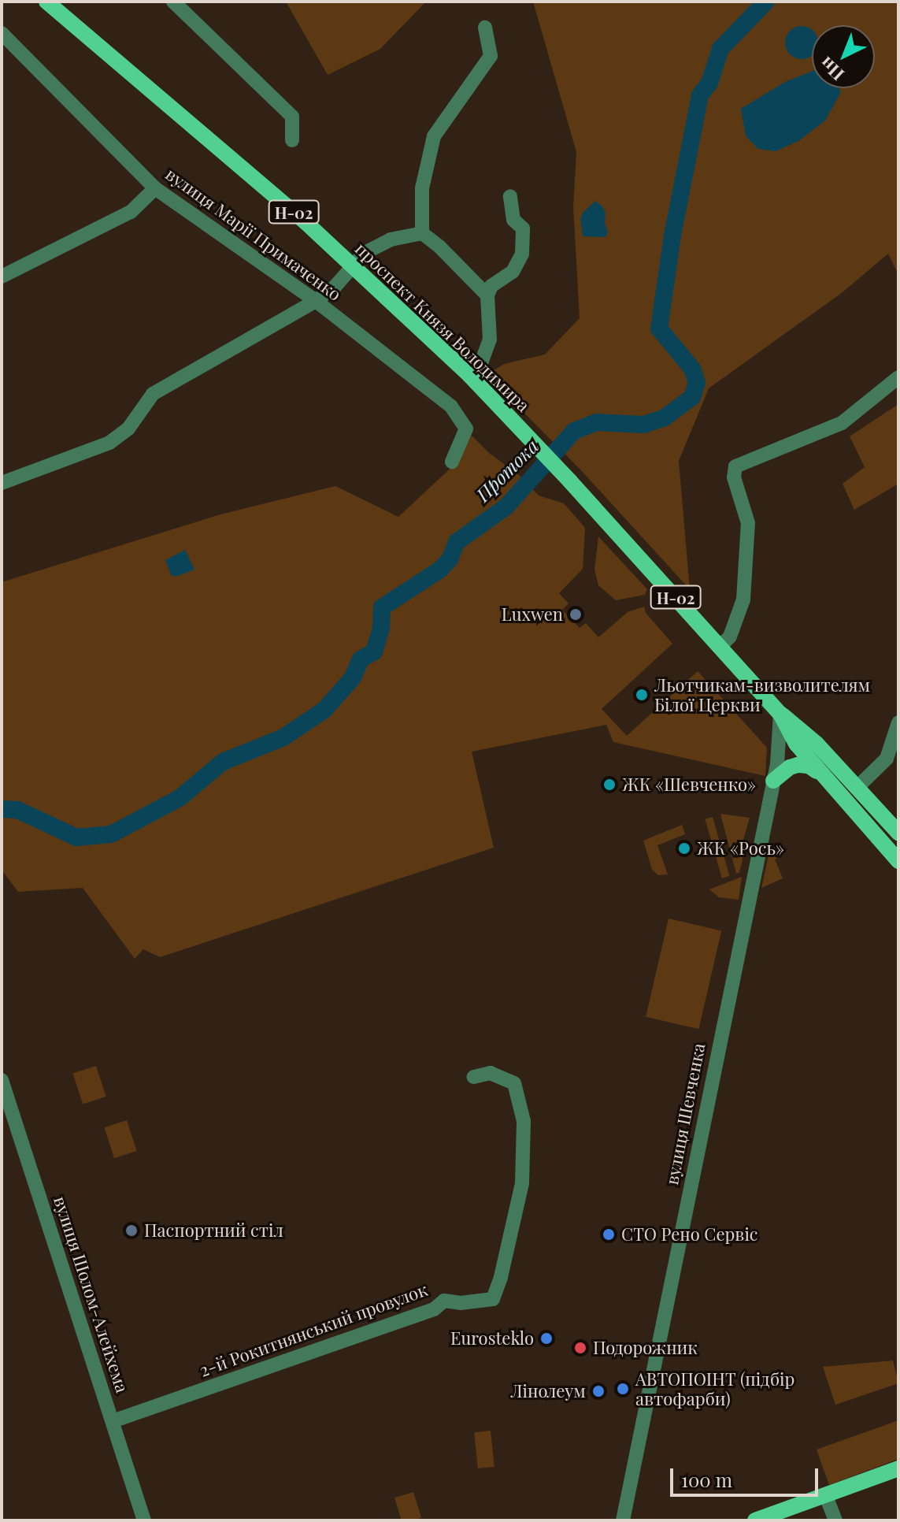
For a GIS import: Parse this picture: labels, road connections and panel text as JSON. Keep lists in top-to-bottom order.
{
  "streets": {
    "main road": ["Н-02", "проспект Князя Володимира"],
    "street": [
      "вулиця Марії Примаченко",
      "вулиця Шевченка",
      "вулиця Шолом-Алейхема",
      "2-й Рокитнянський провулок"
    ]
  },
  "crossings": [
    ["проспект Князя Володимира", "вулиця Шевченка"],
    ["вулиця Шолом-Алейхема", "2-й Рокитнянський провулок"]
  ],
  "water": ["Протока"],
  "places": [
    "Luxwen",
    "Льотчикам-визволителям Білої Церкви",
    "ЖК «Шевченко»",
    "ЖК «Рось»",
    "Паспортний стіл",
    "СТО Рено Сервіс",
    "Eurosteklo",
    "Подорожник",
    "АВТОПОІНТ (підбір автофарби)",
    "Лінолеум"
  ],
  "scale_bar": "100 m",
  "north": "bottom left"
}
